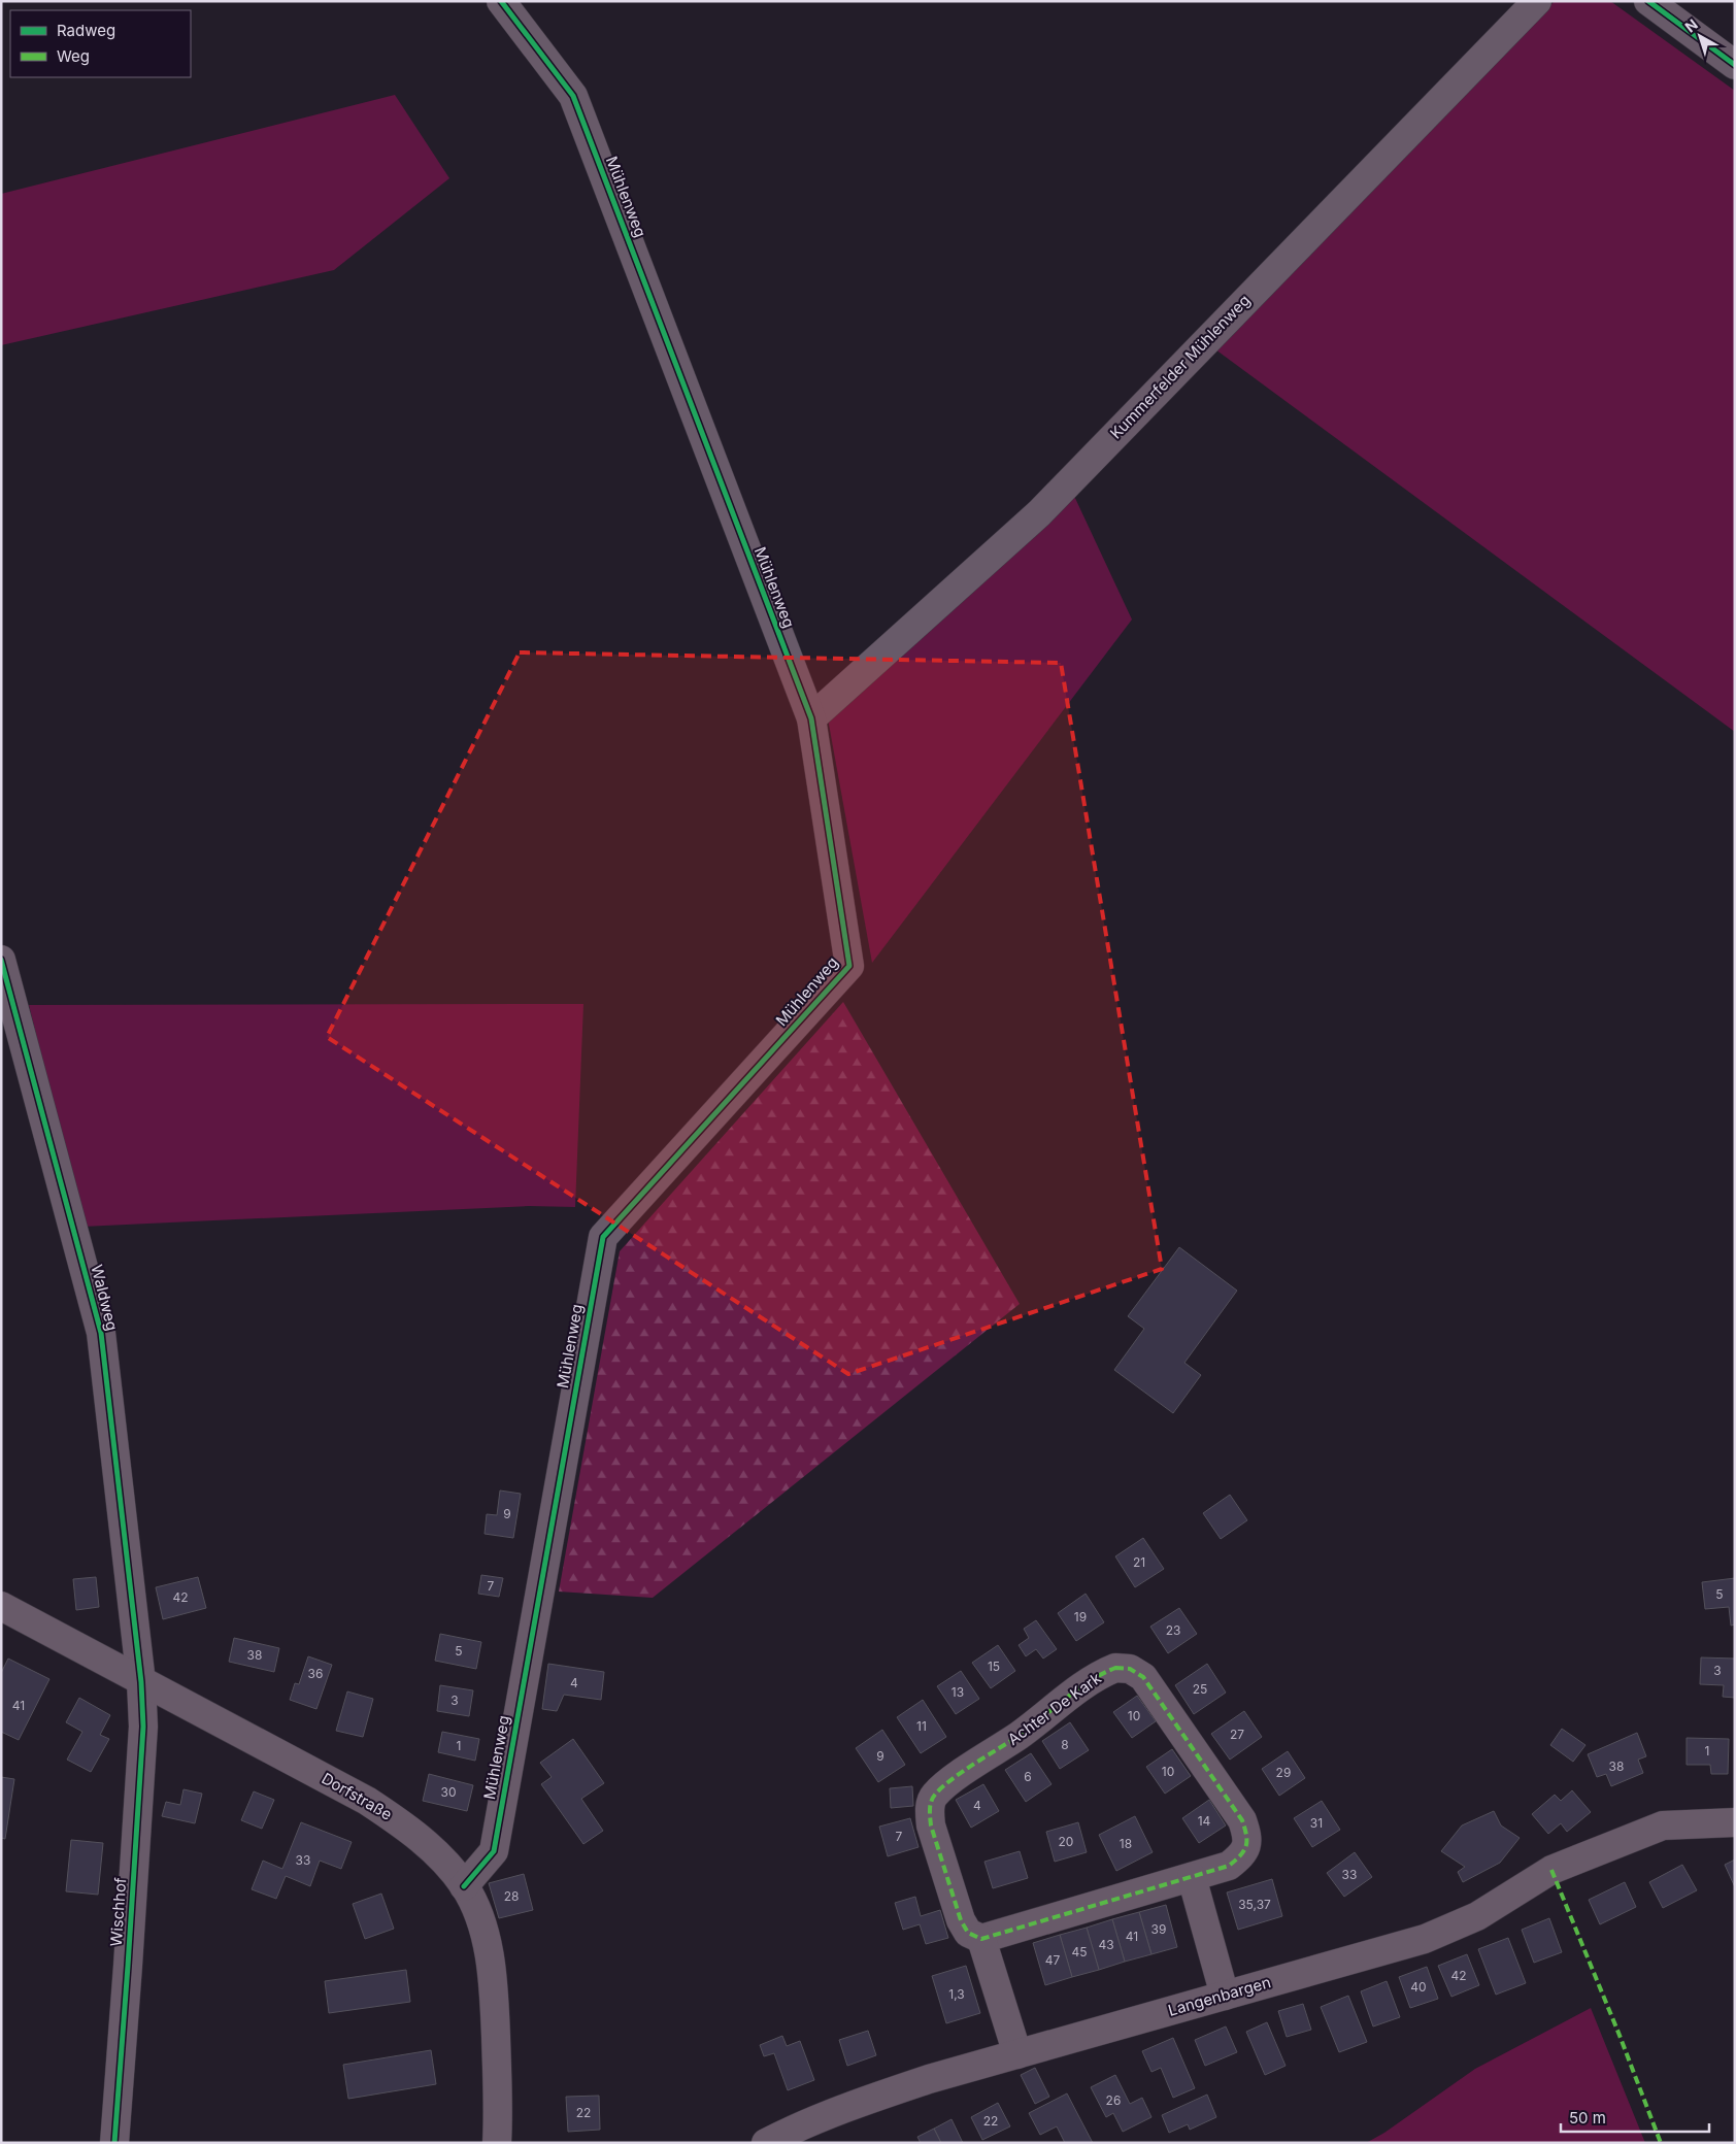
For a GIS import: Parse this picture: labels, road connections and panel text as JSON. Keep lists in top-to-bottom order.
{
  "streets": {
    "street": [
      "Mühlenweg",
      "Kummerfelder Mühlenweg",
      "Waldweg",
      "Achter De Kark",
      "Dorfstraße",
      "Wischhof",
      "Langenbargen"
    ]
  },
  "crossings": [
    ["Mühlenweg", "Kummerfelder Mühlenweg"],
    ["Mühlenweg", "Dorfstraße"],
    ["Waldweg", "Dorfstraße"],
    ["Waldweg", "Wischhof"],
    ["Dorfstraße", "Wischhof"]
  ],
  "house_numbers": [
    "9",
    "21",
    "7",
    "5",
    "42",
    "19",
    "23",
    "5",
    "38",
    "15",
    "3",
    "36",
    "4",
    "25",
    "13",
    "3",
    "41",
    "10",
    "11",
    "27",
    "8",
    "1",
    "1",
    "9",
    "38",
    "10",
    "29",
    "6",
    "30",
    "4",
    "14",
    "31",
    "7",
    "20",
    "18",
    "33",
    "33",
    "28",
    "35,37",
    "39",
    "41",
    "43",
    "45",
    "47",
    "42",
    "40",
    "1,3",
    "26",
    "22",
    "22"
  ],
  "legend": ["Radweg", "Weg"],
  "scale_bar": "50 m",
  "north": "top left"
}
